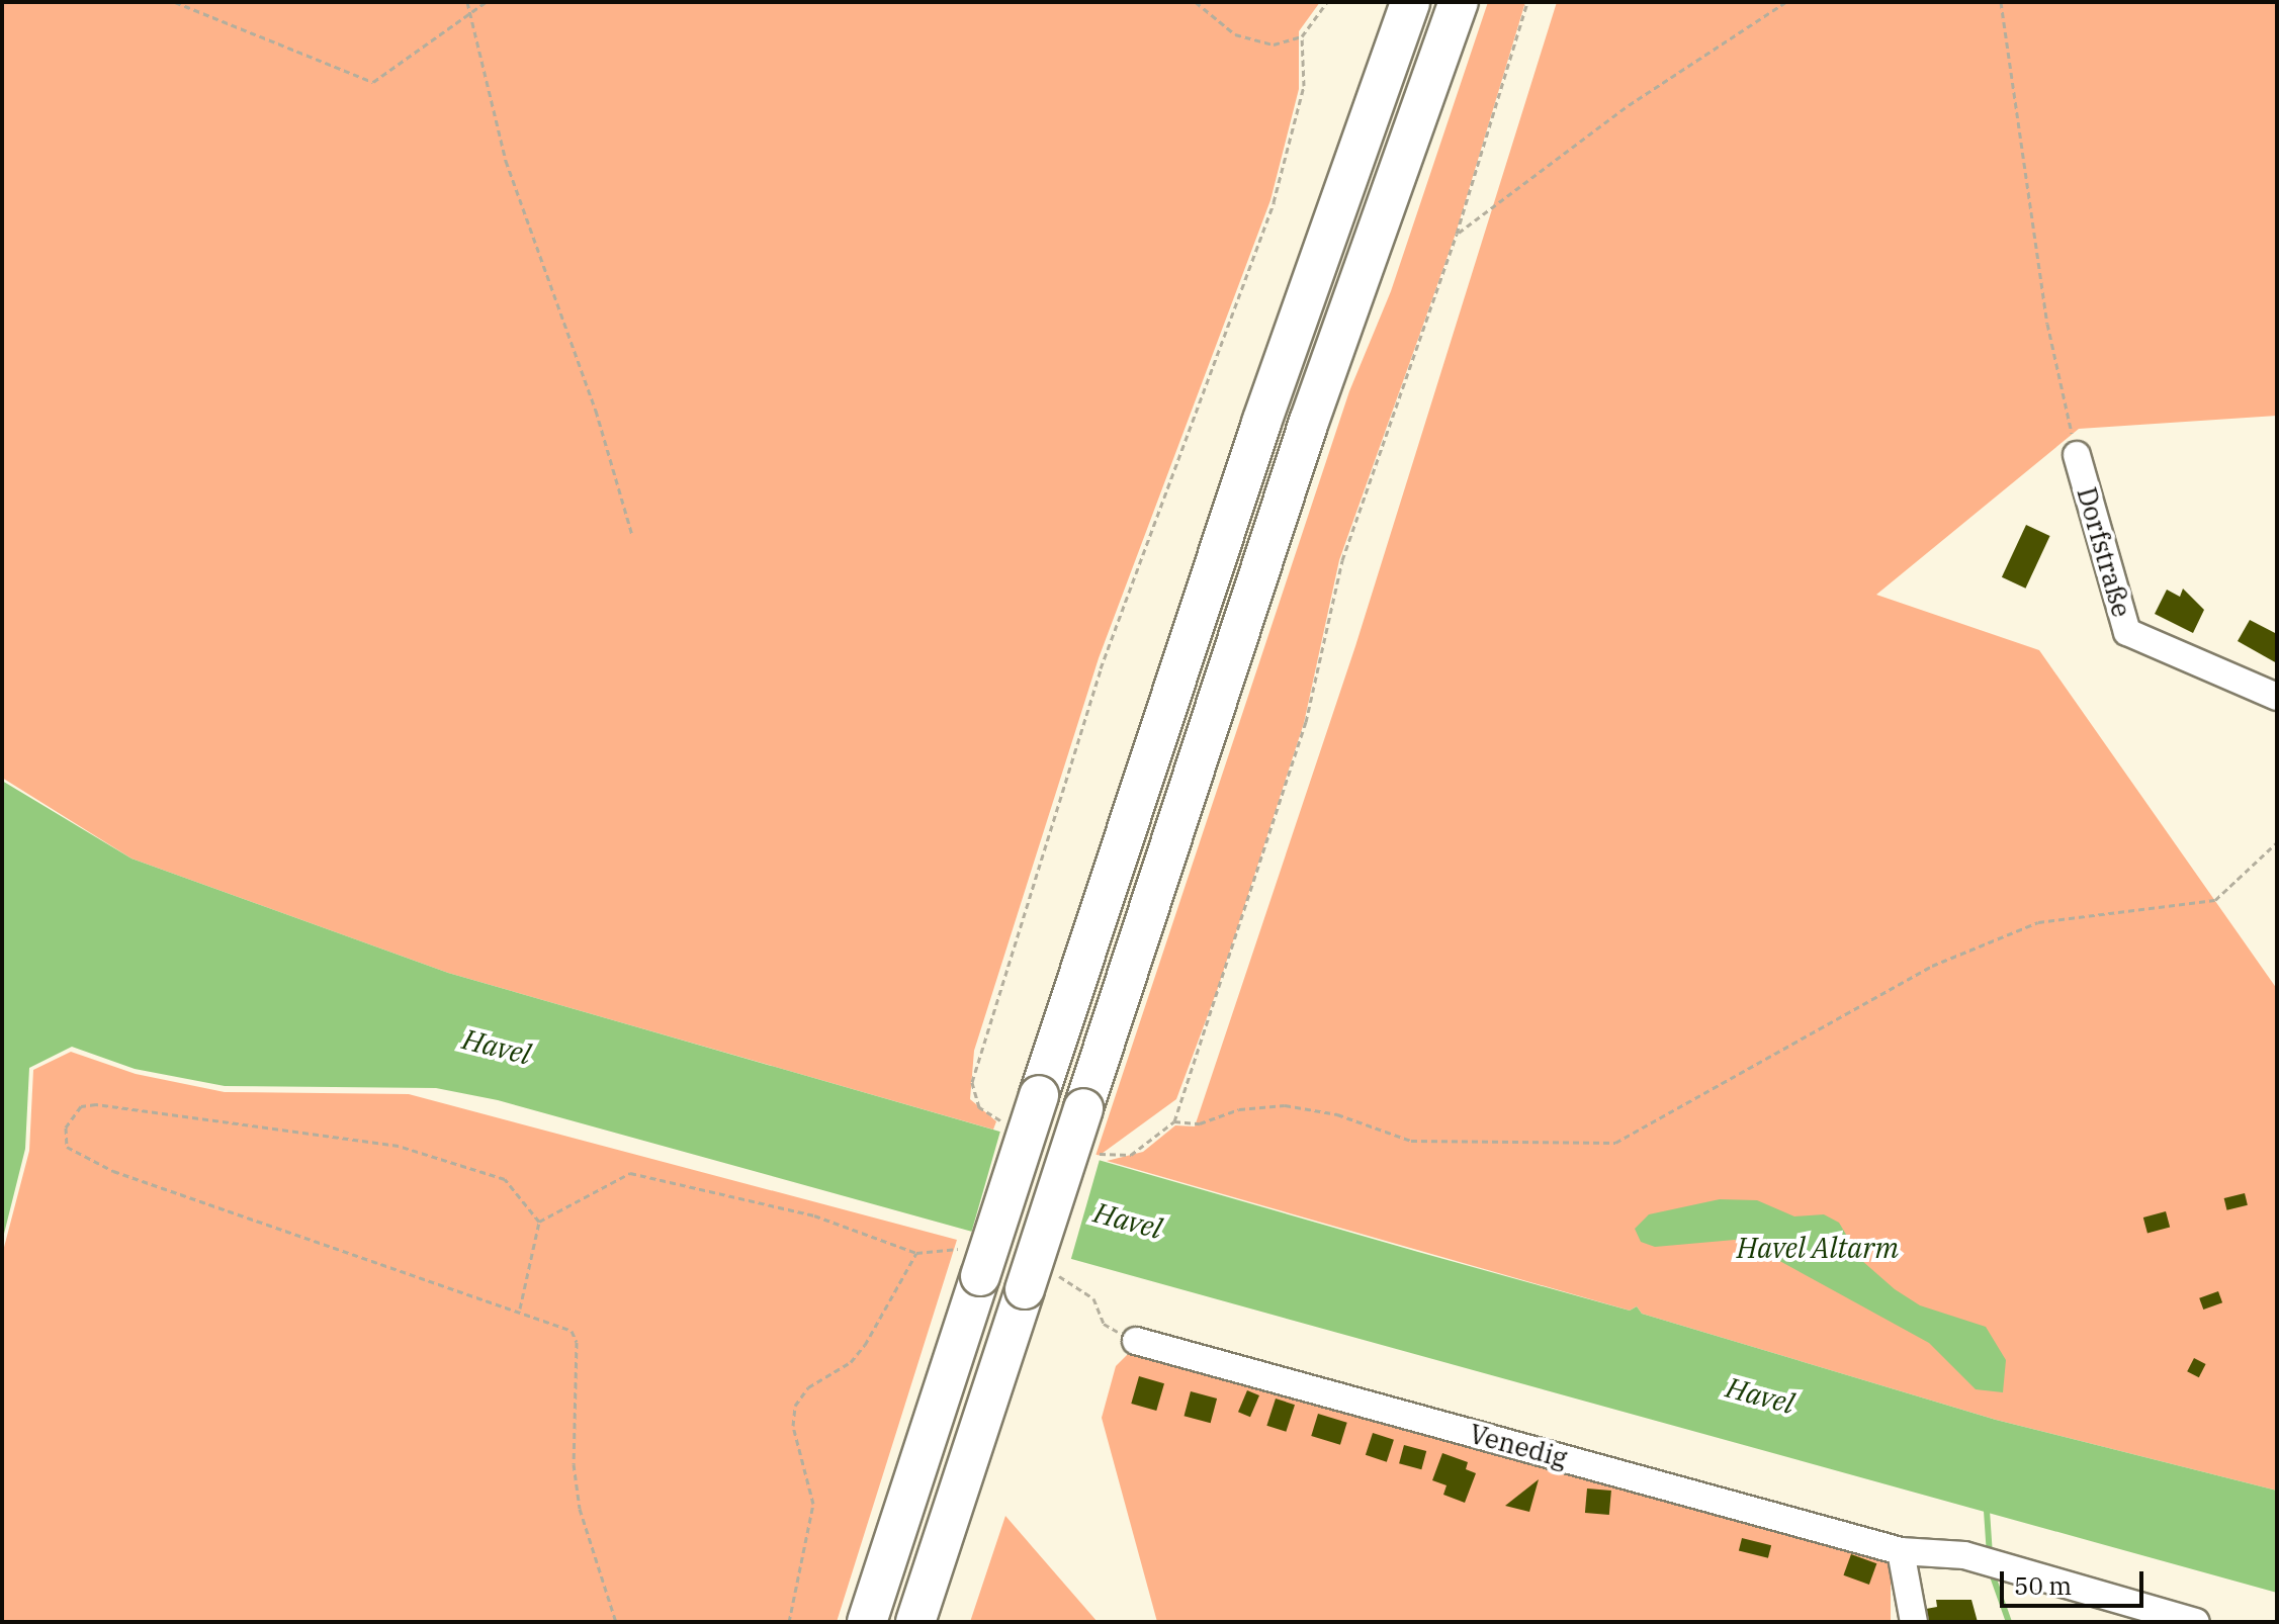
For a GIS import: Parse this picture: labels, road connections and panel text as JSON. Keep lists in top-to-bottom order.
{
  "streets": {
    "street": ["Dorfstraße", "Venedig"]
  },
  "water": ["Havel", "Havel Altarm"],
  "scale_bar": "50 m"
}
